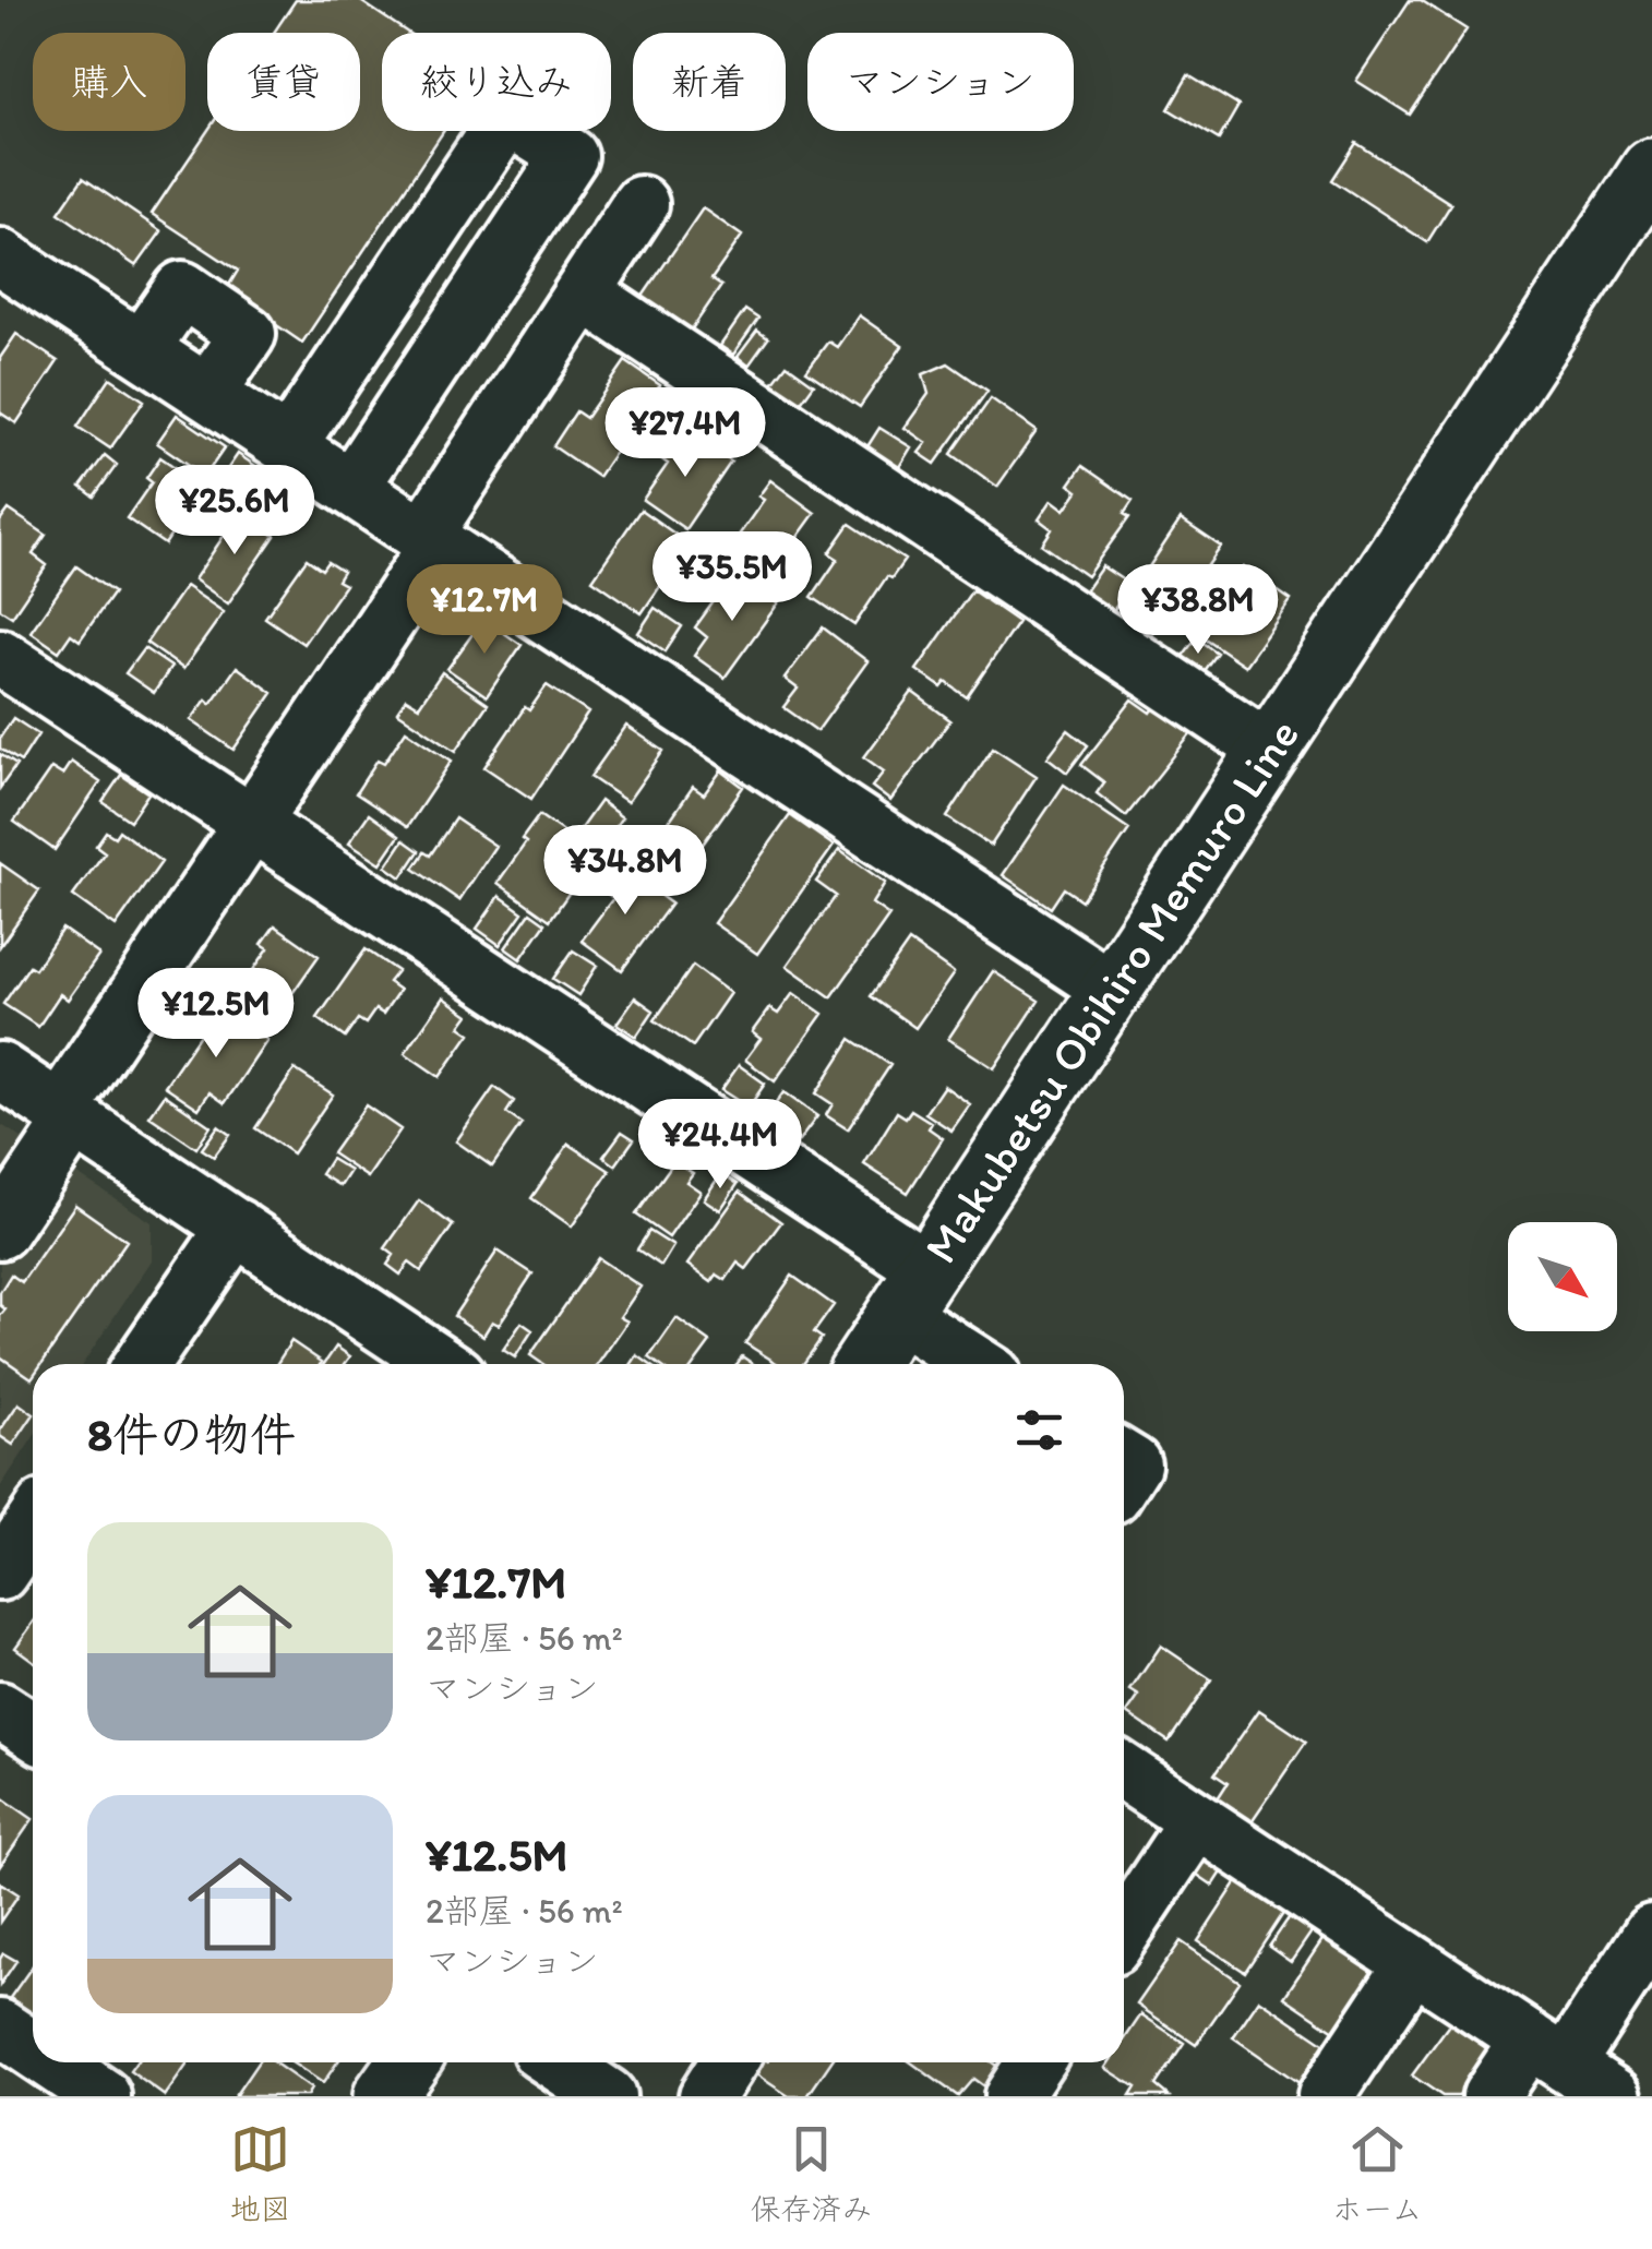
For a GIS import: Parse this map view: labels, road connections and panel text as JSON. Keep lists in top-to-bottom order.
{
  "streets": {
    "main road": ["Makubetsu Obihiro Memuro Line"]
  },
  "north": "bottom right",
  "page": {
    "chip": [
      "購入",
      "賃貸",
      "絞り込み",
      "新着",
      "マンション"
    ],
    "price": [
      "¥27.4M",
      "¥25.6M",
      "¥35.5M",
      "¥12.7M",
      "¥38.8M",
      "¥34.8M",
      "¥12.5M",
      "¥24.4M"
    ],
    "heading": "8件の物件",
    "list": [
      {
        "name": "¥12.7M",
        "note": "2部屋 · 56 m² · マンション"
      },
      {
        "name": "¥12.5M",
        "note": "2部屋 · 56 m² · マンション"
      }
    ],
    "tabs": ["地図", "保存済み", "ホーム"]
  }
}
